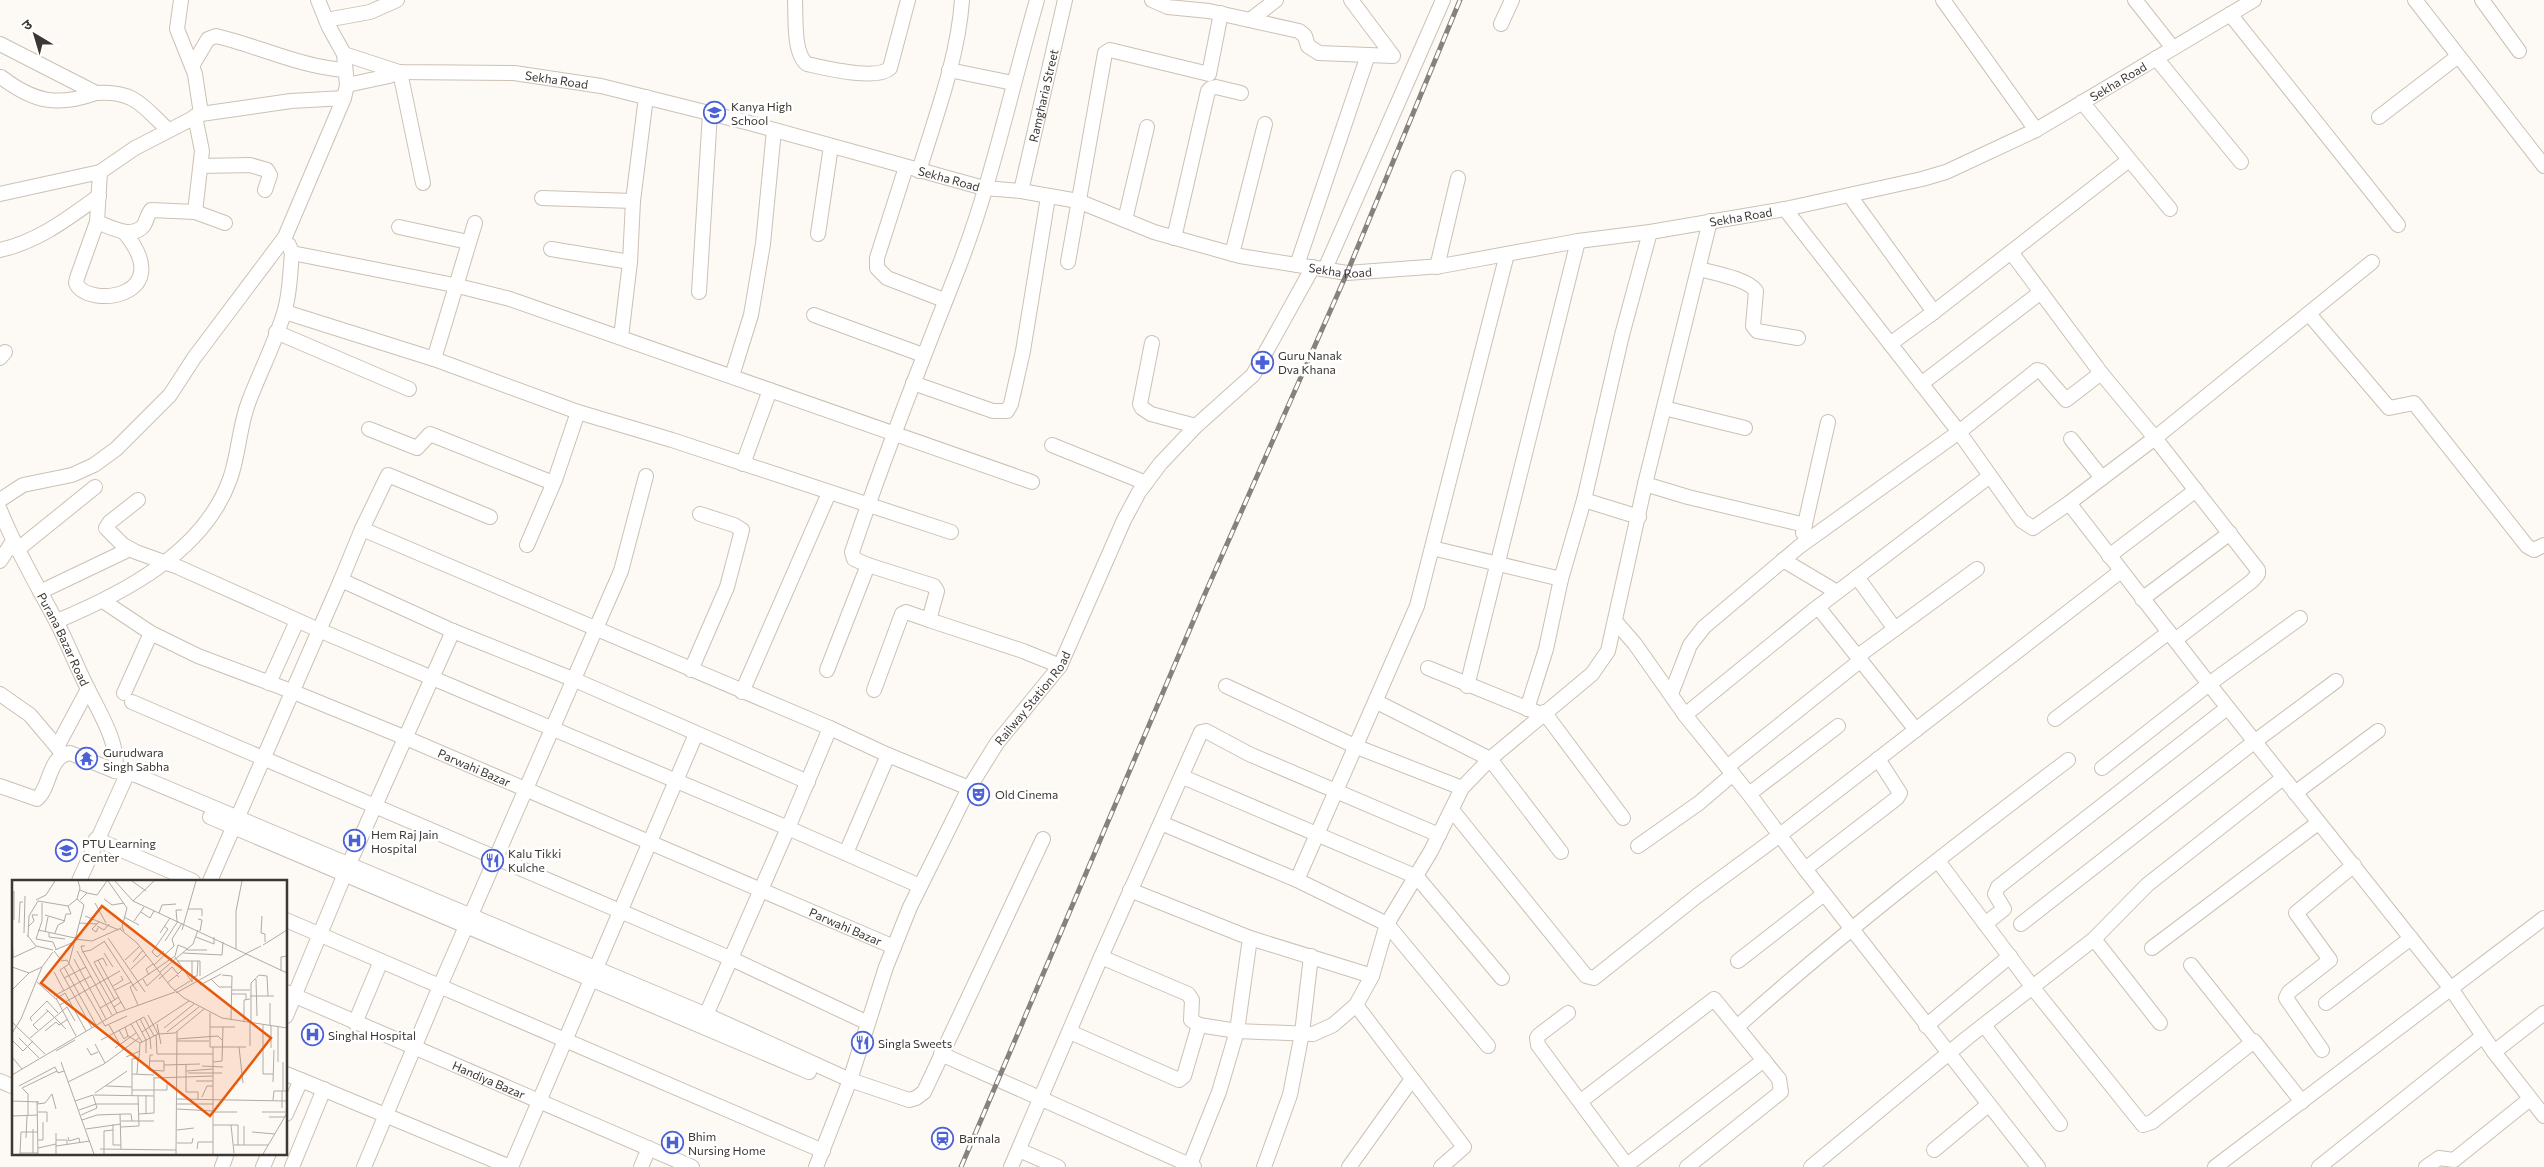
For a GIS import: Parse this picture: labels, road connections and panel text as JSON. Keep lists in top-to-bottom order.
{
  "streets": {
    "street": [
      "Sekha Road",
      "Ramgharia Street",
      "Purana Bazar Road",
      "Railway Station Road",
      "Parwahi Bazar",
      "Handiya Bazar"
    ]
  },
  "crossings": [
    ["Sekha Road", "Ramgharia Street"],
    ["Sekha Road", "Railway Station Road"],
    ["Railway Station Road", "Parwahi Bazar"]
  ],
  "places": {
    "school or university": ["Kanya High School", "PTU Learning Center"],
    "pharmacy": ["Guru Nanak Dva Khana"],
    "temple": ["Gurudwara Singh Sabha"],
    "theatre": ["Old Cinema"],
    "hospital": ["Hem Raj Jain Hospital", "Singhal Hospital", "Bhim Nursing Home"],
    "restaurant": ["Kalu Tikki Kulche", "Singla Sweets"],
    "station": ["Barnala"]
  },
  "north": "top left"
}
